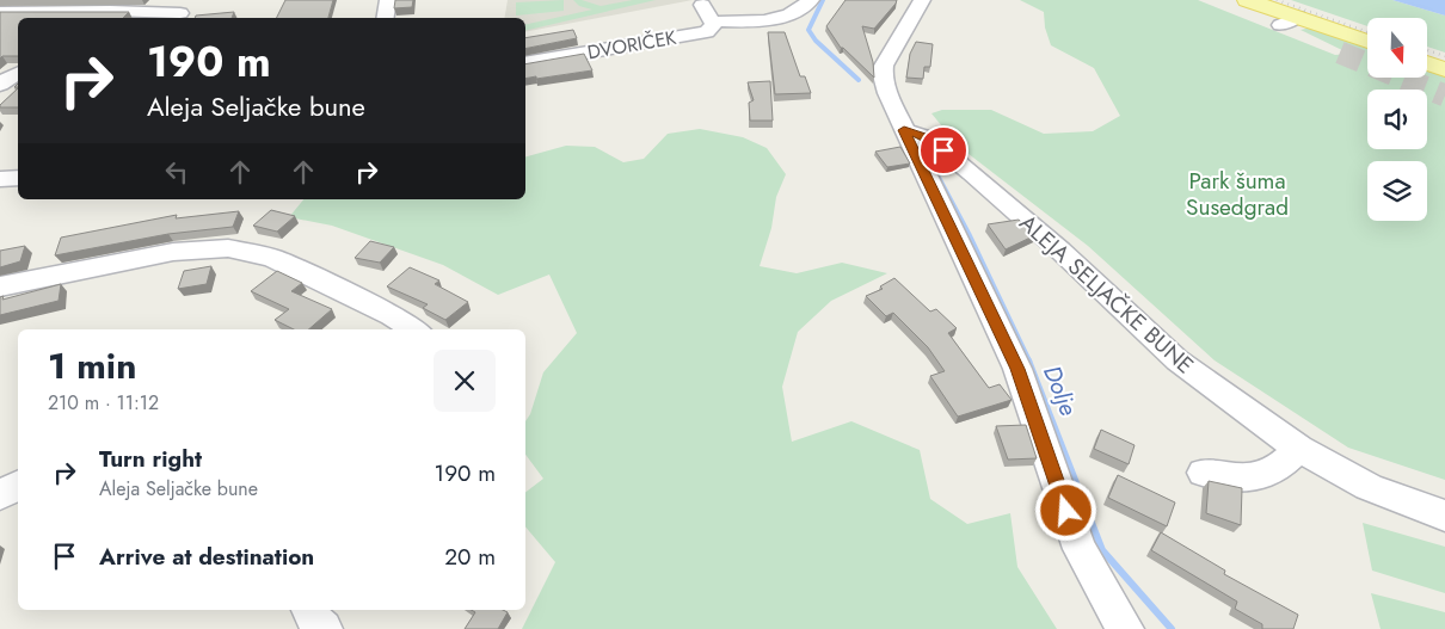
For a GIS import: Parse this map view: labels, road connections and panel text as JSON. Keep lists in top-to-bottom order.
{
  "streets": {
    "street": ["DVORIČEK", "ALEJA SELJAČKE BUNE"]
  },
  "water": ["Dolje"],
  "parks": ["Park šuma Susedgrad"],
  "north": "bottom",
  "page": {
    "turn": ["190 m", "Aleja Seljačke bune"],
    "heading": ["1 min", "210 m · 11:12"],
    "list": [
      {
        "name": "Turn right",
        "note": "Aleja Seljačke bune",
        "value": "190 m"
      },
      {
        "name": "Arrive at destination",
        "value": "20 m"
      }
    ]
  }
}
